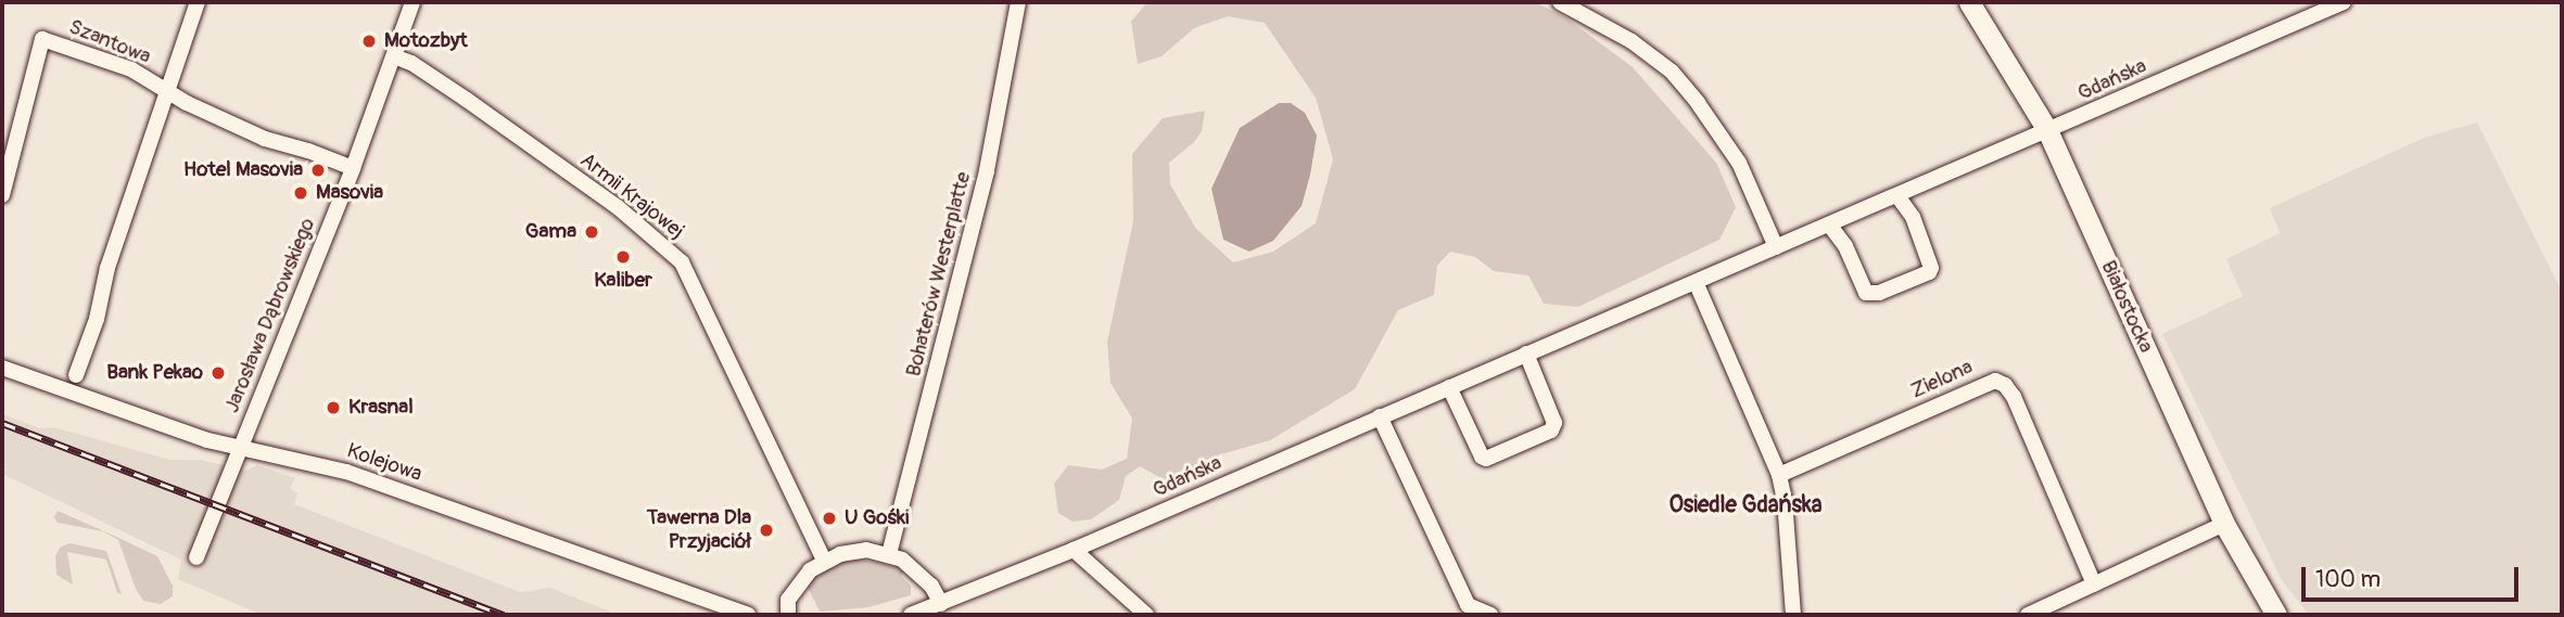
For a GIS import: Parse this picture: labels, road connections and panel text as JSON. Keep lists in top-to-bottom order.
{
  "streets": {
    "street": [
      "Szantowa",
      "Gdańska",
      "Armii Krajowej",
      "Bohaterów Westerplatte",
      "Białostocka",
      "Jarosława Dąbrowskiego",
      "Zielona",
      "Kolejowa"
    ]
  },
  "crossings": [
    ["Szantowa", "Jarosława Dąbrowskiego"],
    ["Gdańska", "Białostocka"],
    ["Armii Krajowej", "Jarosława Dąbrowskiego"],
    ["Jarosława Dąbrowskiego", "Kolejowa"]
  ],
  "districts": ["Osiedle Gdańska"],
  "places": [
    "Motozbyt",
    "Hotel Masovia",
    "Masovia",
    "Gama",
    "Kaliber",
    "Bank Pekao",
    "Krasnal",
    "U Gośki",
    "Tawerna Dla Przyjaciół"
  ],
  "scale_bar": "100 m"
}
